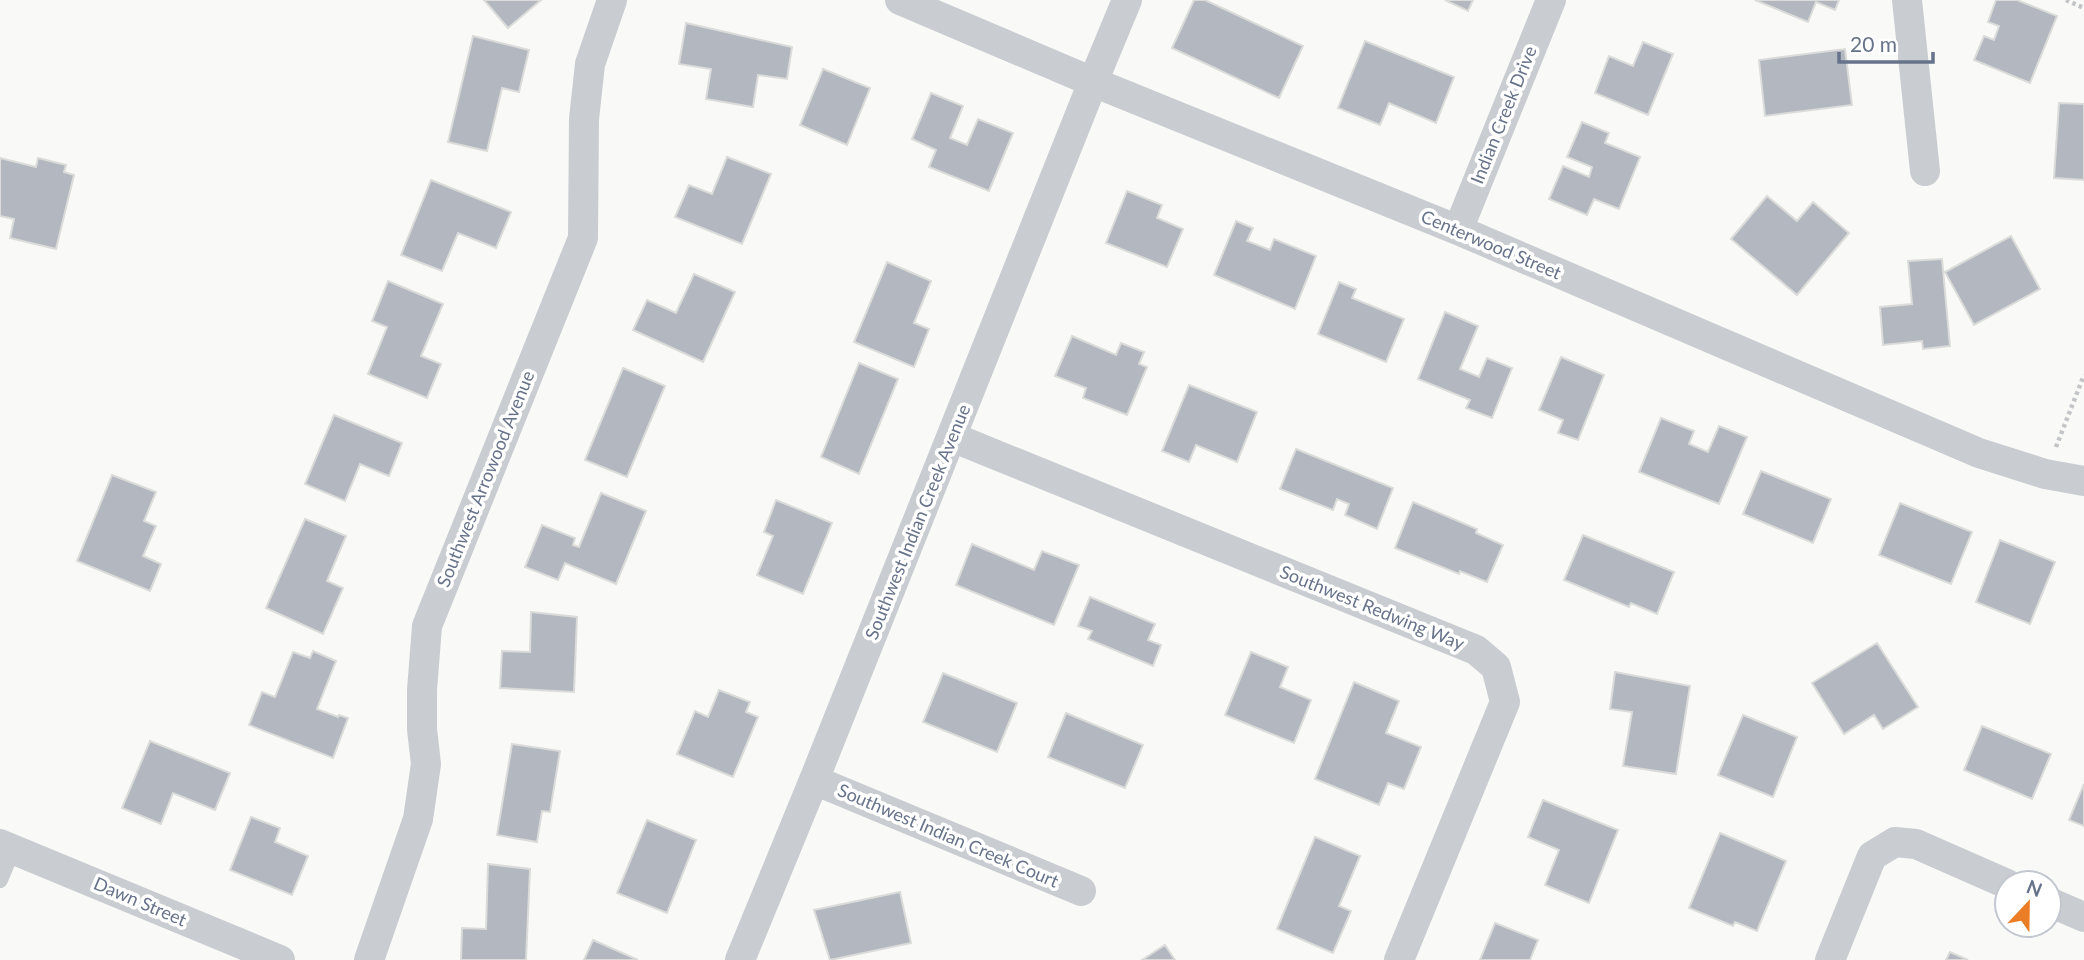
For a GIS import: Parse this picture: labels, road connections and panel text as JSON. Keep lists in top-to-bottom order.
{
  "streets": {
    "street": [
      "Indian Creek Drive",
      "Centerwood Street",
      "Southwest Arrowood Avenue",
      "Southwest Indian Creek Avenue",
      "Southwest Redwing Way",
      "Southwest Indian Creek Court",
      "Dawn Street"
    ]
  },
  "crossings": [
    ["Indian Creek Drive", "Centerwood Street"],
    ["Centerwood Street", "Southwest Indian Creek Avenue"],
    ["Southwest Indian Creek Avenue", "Southwest Redwing Way"],
    ["Southwest Indian Creek Avenue", "Southwest Indian Creek Court"]
  ],
  "scale_bar": "20 m",
  "north": "top"
}
